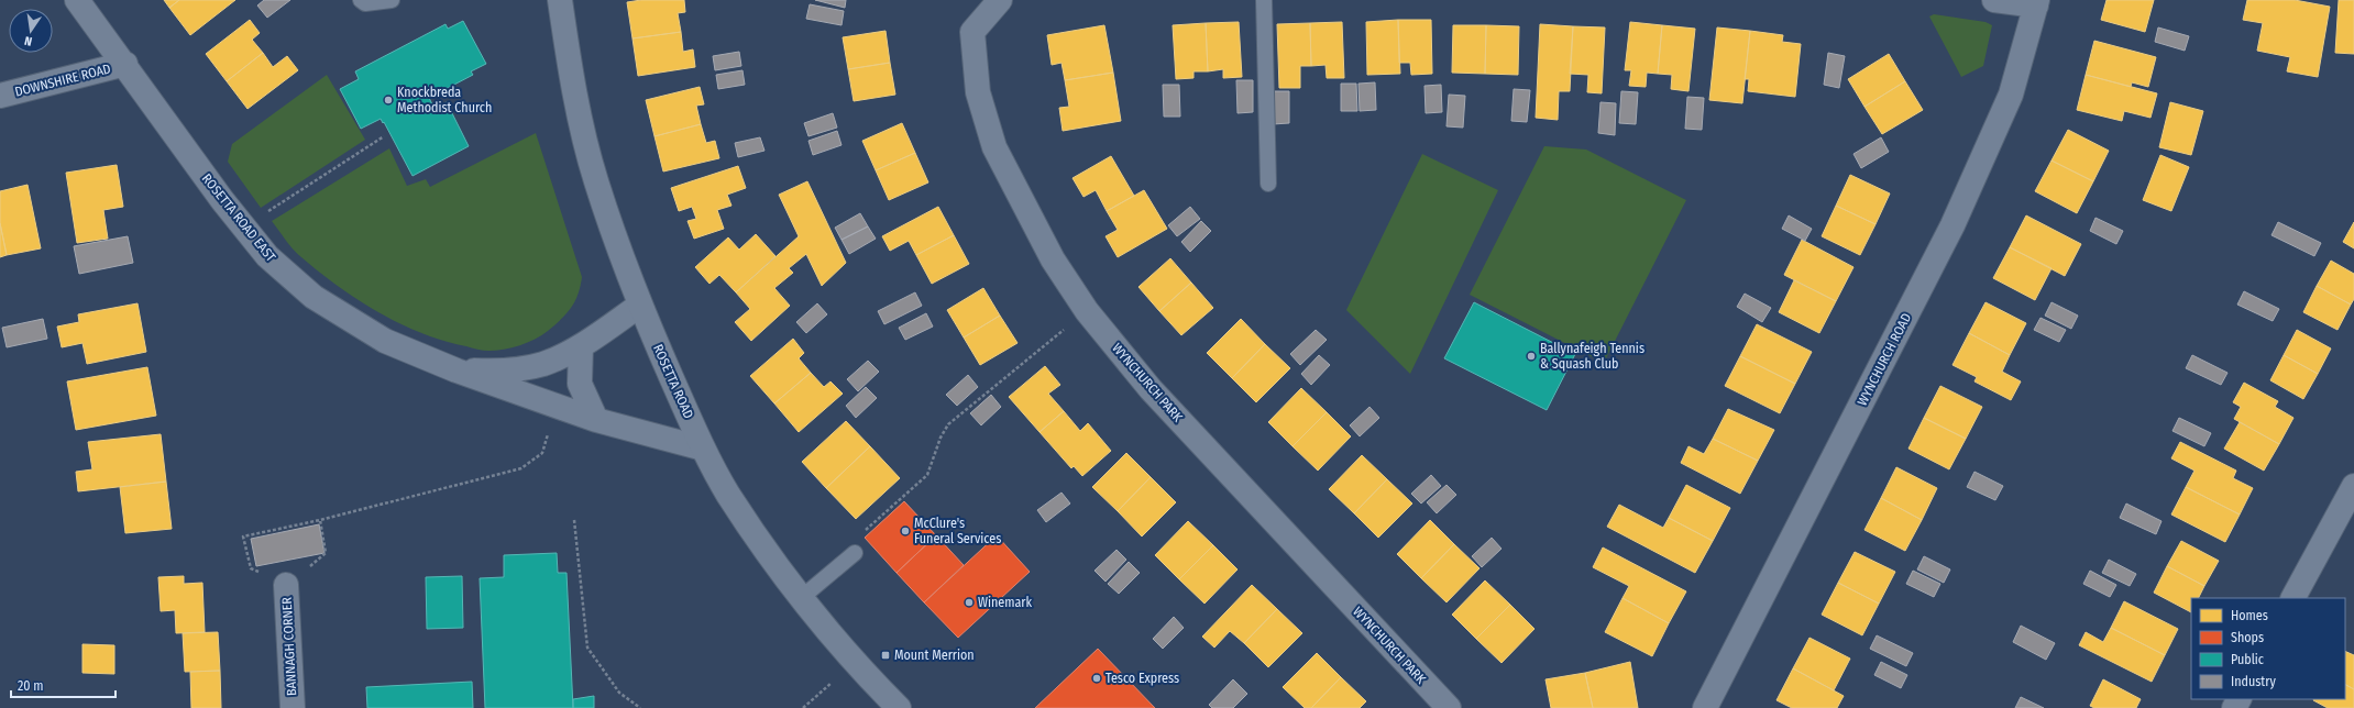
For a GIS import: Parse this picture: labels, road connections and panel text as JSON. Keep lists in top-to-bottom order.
{
  "streets": {
    "street": [
      "DOWNSHIRE ROAD",
      "ROSETTA ROAD EAST",
      "WYNCHURCH ROAD",
      "ROSETTA ROAD",
      "WYNCHURCH PARK",
      "BANNAGH CORNER"
    ]
  },
  "crossings": [
    ["DOWNSHIRE ROAD", "ROSETTA ROAD EAST"],
    ["ROSETTA ROAD EAST", "ROSETTA ROAD"]
  ],
  "places": {
    "other": [
      "Knockbreda Methodist Church",
      "Ballynafeigh Tennis & Squash Club",
      "McClure's Funeral Services",
      "Winemark",
      "Tesco Express"
    ],
    "transit": ["Mount Merrion"]
  },
  "legend": [
    "Homes",
    "Shops",
    "Public",
    "Industry"
  ],
  "scale_bar": "20 m",
  "north": "bottom"
}
